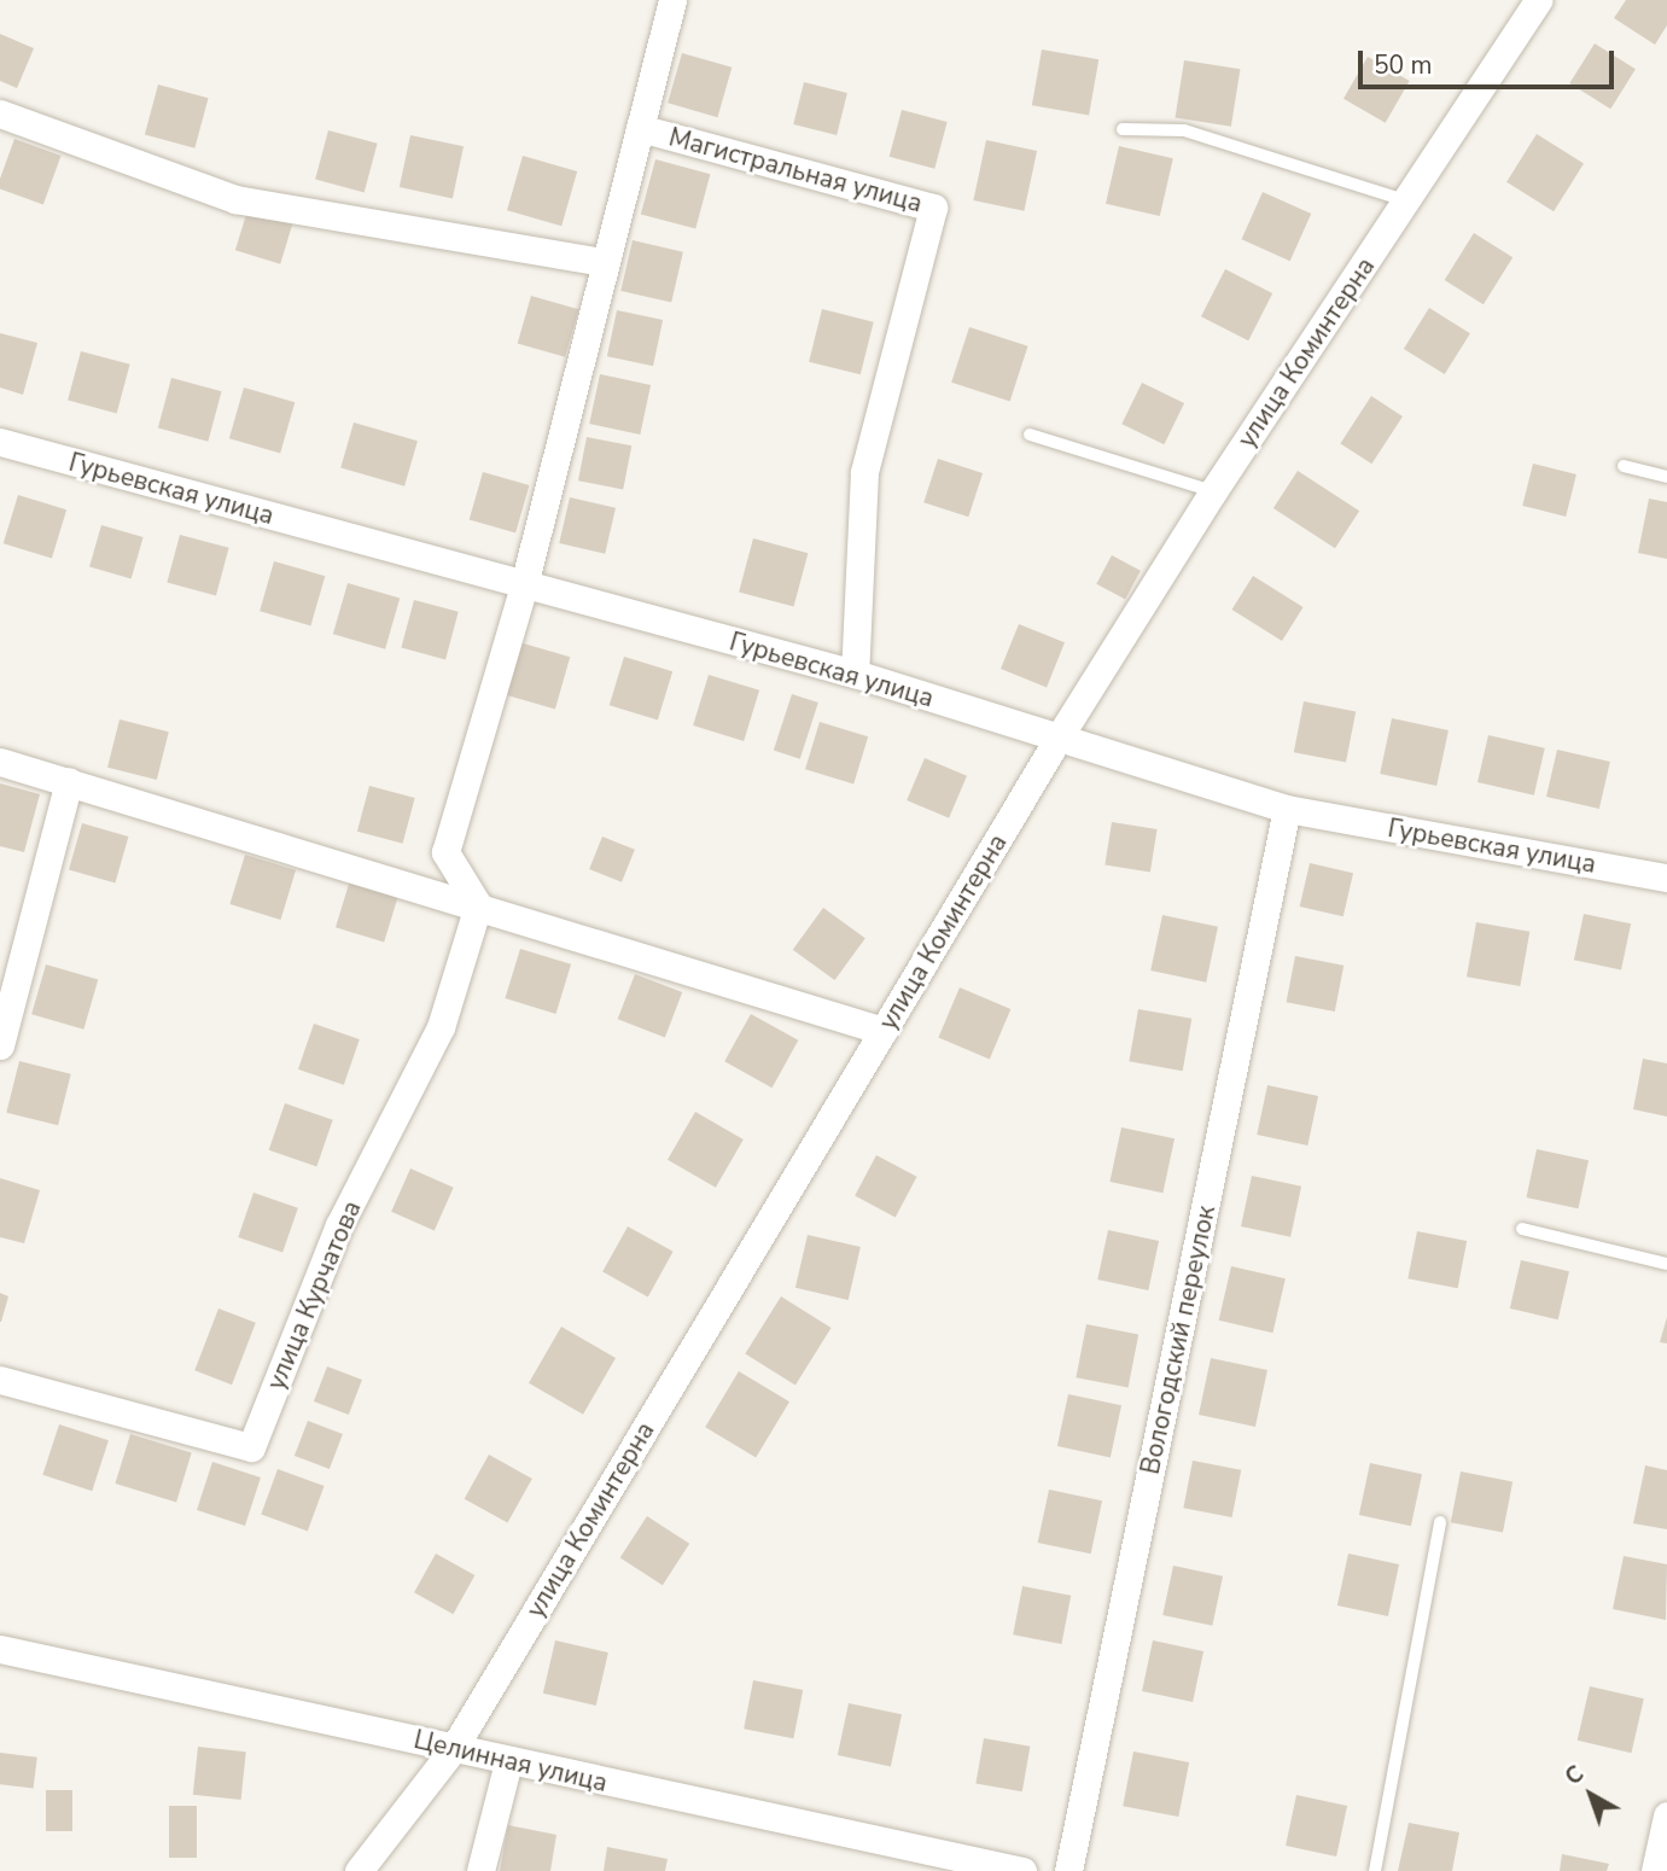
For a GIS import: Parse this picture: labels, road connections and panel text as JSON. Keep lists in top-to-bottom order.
{
  "streets": {
    "street": [
      "Магистральная улица",
      "улица Коминтерна",
      "Гурьевская улица",
      "улица Курчатова",
      "Вологодский переулок",
      "Целинная улица"
    ]
  },
  "crossings": [
    ["Магистральная улица", "Гурьевская улица"],
    ["улица Коминтерна", "Гурьевская улица"],
    ["улица Коминтерна", "Целинная улица"],
    ["Гурьевская улица", "Вологодский переулок"]
  ],
  "scale_bar": "50 m",
  "north": "top left"
}
